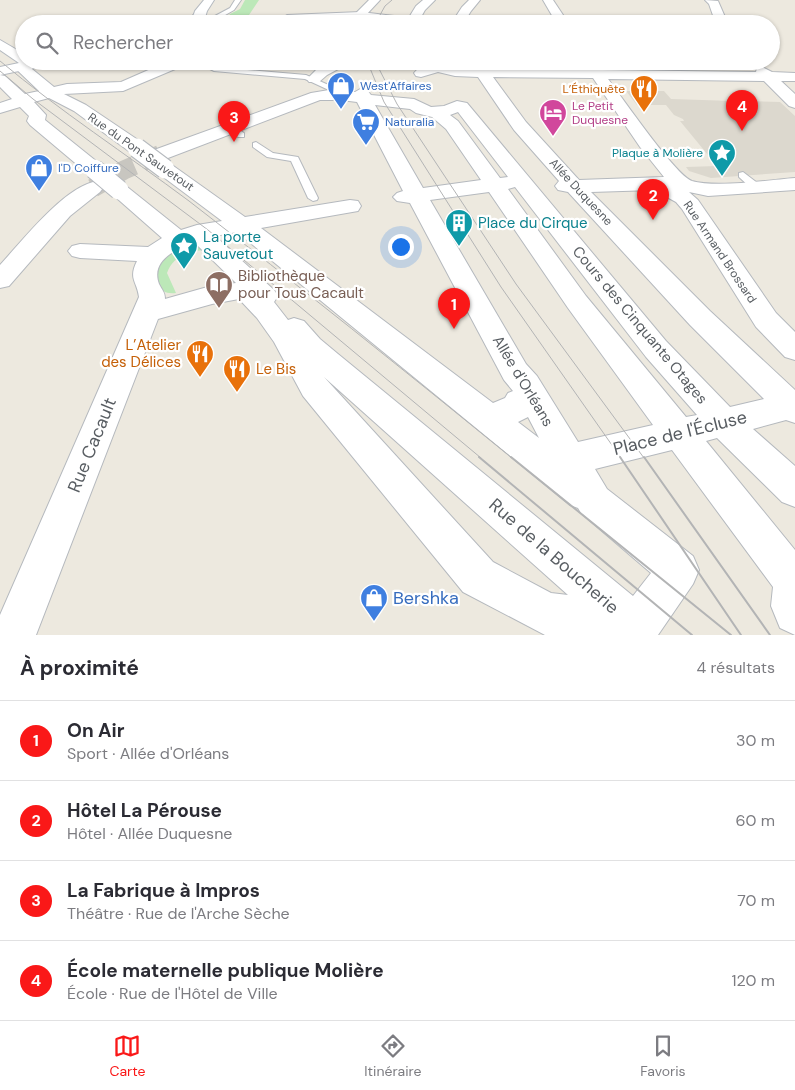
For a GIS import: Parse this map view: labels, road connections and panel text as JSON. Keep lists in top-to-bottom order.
{
  "streets": {
    "street": [
      "Rue du Pont Sauvetout",
      "Allée Duquesne",
      "Rue Armand Brossard",
      "Cours des Cinquante Otages",
      "Allée d'Orléans",
      "Place de l'Écluse",
      "Rue Cacault",
      "Rue de la Boucherie"
    ]
  },
  "crossings": [
    ["Allée Duquesne", "Place de l'Écluse"],
    ["Cours des Cinquante Otages", "Place de l'Écluse"],
    ["Allée d'Orléans", "Place de l'Écluse"],
    ["Allée d'Orléans", "Rue de la Boucherie"],
    ["Rue Cacault", "Rue de la Boucherie"]
  ],
  "places": {
    "shop": ["West'Affaires", "I'D Coiffure", "Bershka"],
    "restaurant": ["L’Éthiquête", "L’Atelier des Délices", "Le Bis"],
    "hotel": ["Le Petit Duquesne"],
    "supermarket": ["Naturalia"],
    "place": ["Plaque à Molière", "La porte Sauvetout"],
    "building": ["Place du Cirque"],
    "library": ["Bibliothèque pour Tous Cacault"]
  },
  "page": {
    "search": "Rechercher",
    "pins": [
      "4",
      "3",
      "2",
      "1"
    ],
    "heading": ["À proximité", "4 résultats"],
    "list": [
      {
        "mark": "1",
        "name": "On Air",
        "note": "Sport · Allée d'Orléans",
        "value": "30 m"
      },
      {
        "mark": "2",
        "name": "Hôtel La Pérouse",
        "note": "Hôtel · Allée Duquesne",
        "value": "60 m"
      },
      {
        "mark": "3",
        "name": "La Fabrique à Impros",
        "note": "Théâtre · Rue de l'Arche Sèche",
        "value": "70 m"
      },
      {
        "mark": "4",
        "name": "École maternelle publique Molière",
        "note": "École · Rue de l'Hôtel de Ville",
        "value": "120 m"
      }
    ],
    "nav": ["Carte", "Itinéraire", "Favoris"]
  }
}
